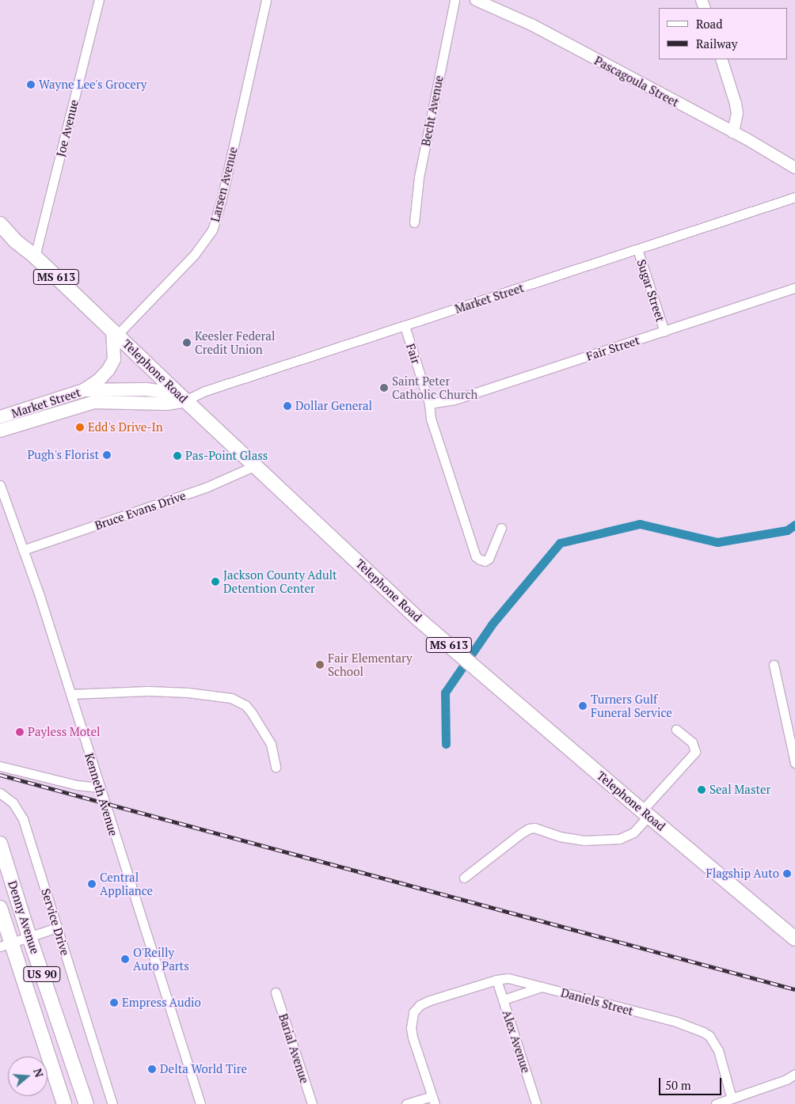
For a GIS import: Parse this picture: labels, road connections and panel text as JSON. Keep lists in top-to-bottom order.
{
  "streets": {
    "main road": [
      "MS 613",
      "Market Street",
      "Telephone Road",
      "Denny Avenue",
      "US 90"
    ],
    "street": [
      "Pascagoula Street",
      "Becht Avenue",
      "Joe Avenue",
      "Larsen Avenue",
      "Sugar Street",
      "Fair Street",
      "Fair",
      "Bruce Evans Drive",
      "Kenneth Avenue",
      "Service Drive",
      "Daniels Street",
      "Alex Avenue",
      "Barial Avenue"
    ]
  },
  "crossings": [
    ["Joe Avenue", "Telephone Road"],
    ["Larsen Avenue", "Telephone Road"],
    ["Sugar Street", "Market Street"],
    ["Sugar Street", "Fair Street"],
    ["Market Street", "Fair"],
    ["Market Street", "Telephone Road"],
    ["Fair Street", "Fair"],
    ["Telephone Road", "Bruce Evans Drive"],
    ["Bruce Evans Drive", "Kenneth Avenue"],
    ["Daniels Street", "Alex Avenue"]
  ],
  "places": [
    "Wayne Lee's Grocery",
    "Keesler Federal Credit Union",
    "Saint Peter Catholic Church",
    "Dollar General",
    "Edd's Drive-In",
    "Pugh's Florist",
    "Pas-Point Glass",
    "Jackson County Adult Detention Center",
    "Fair Elementary School",
    "Turners Gulf Funeral Service",
    "Payless Motel",
    "Seal Master",
    "Flagship Auto",
    "Central Appliance",
    "O'Reilly Auto Parts",
    "Empress Audio",
    "Delta World Tire"
  ],
  "legend": ["Road", "Railway"],
  "scale_bar": "50 m",
  "north": "right"
}
